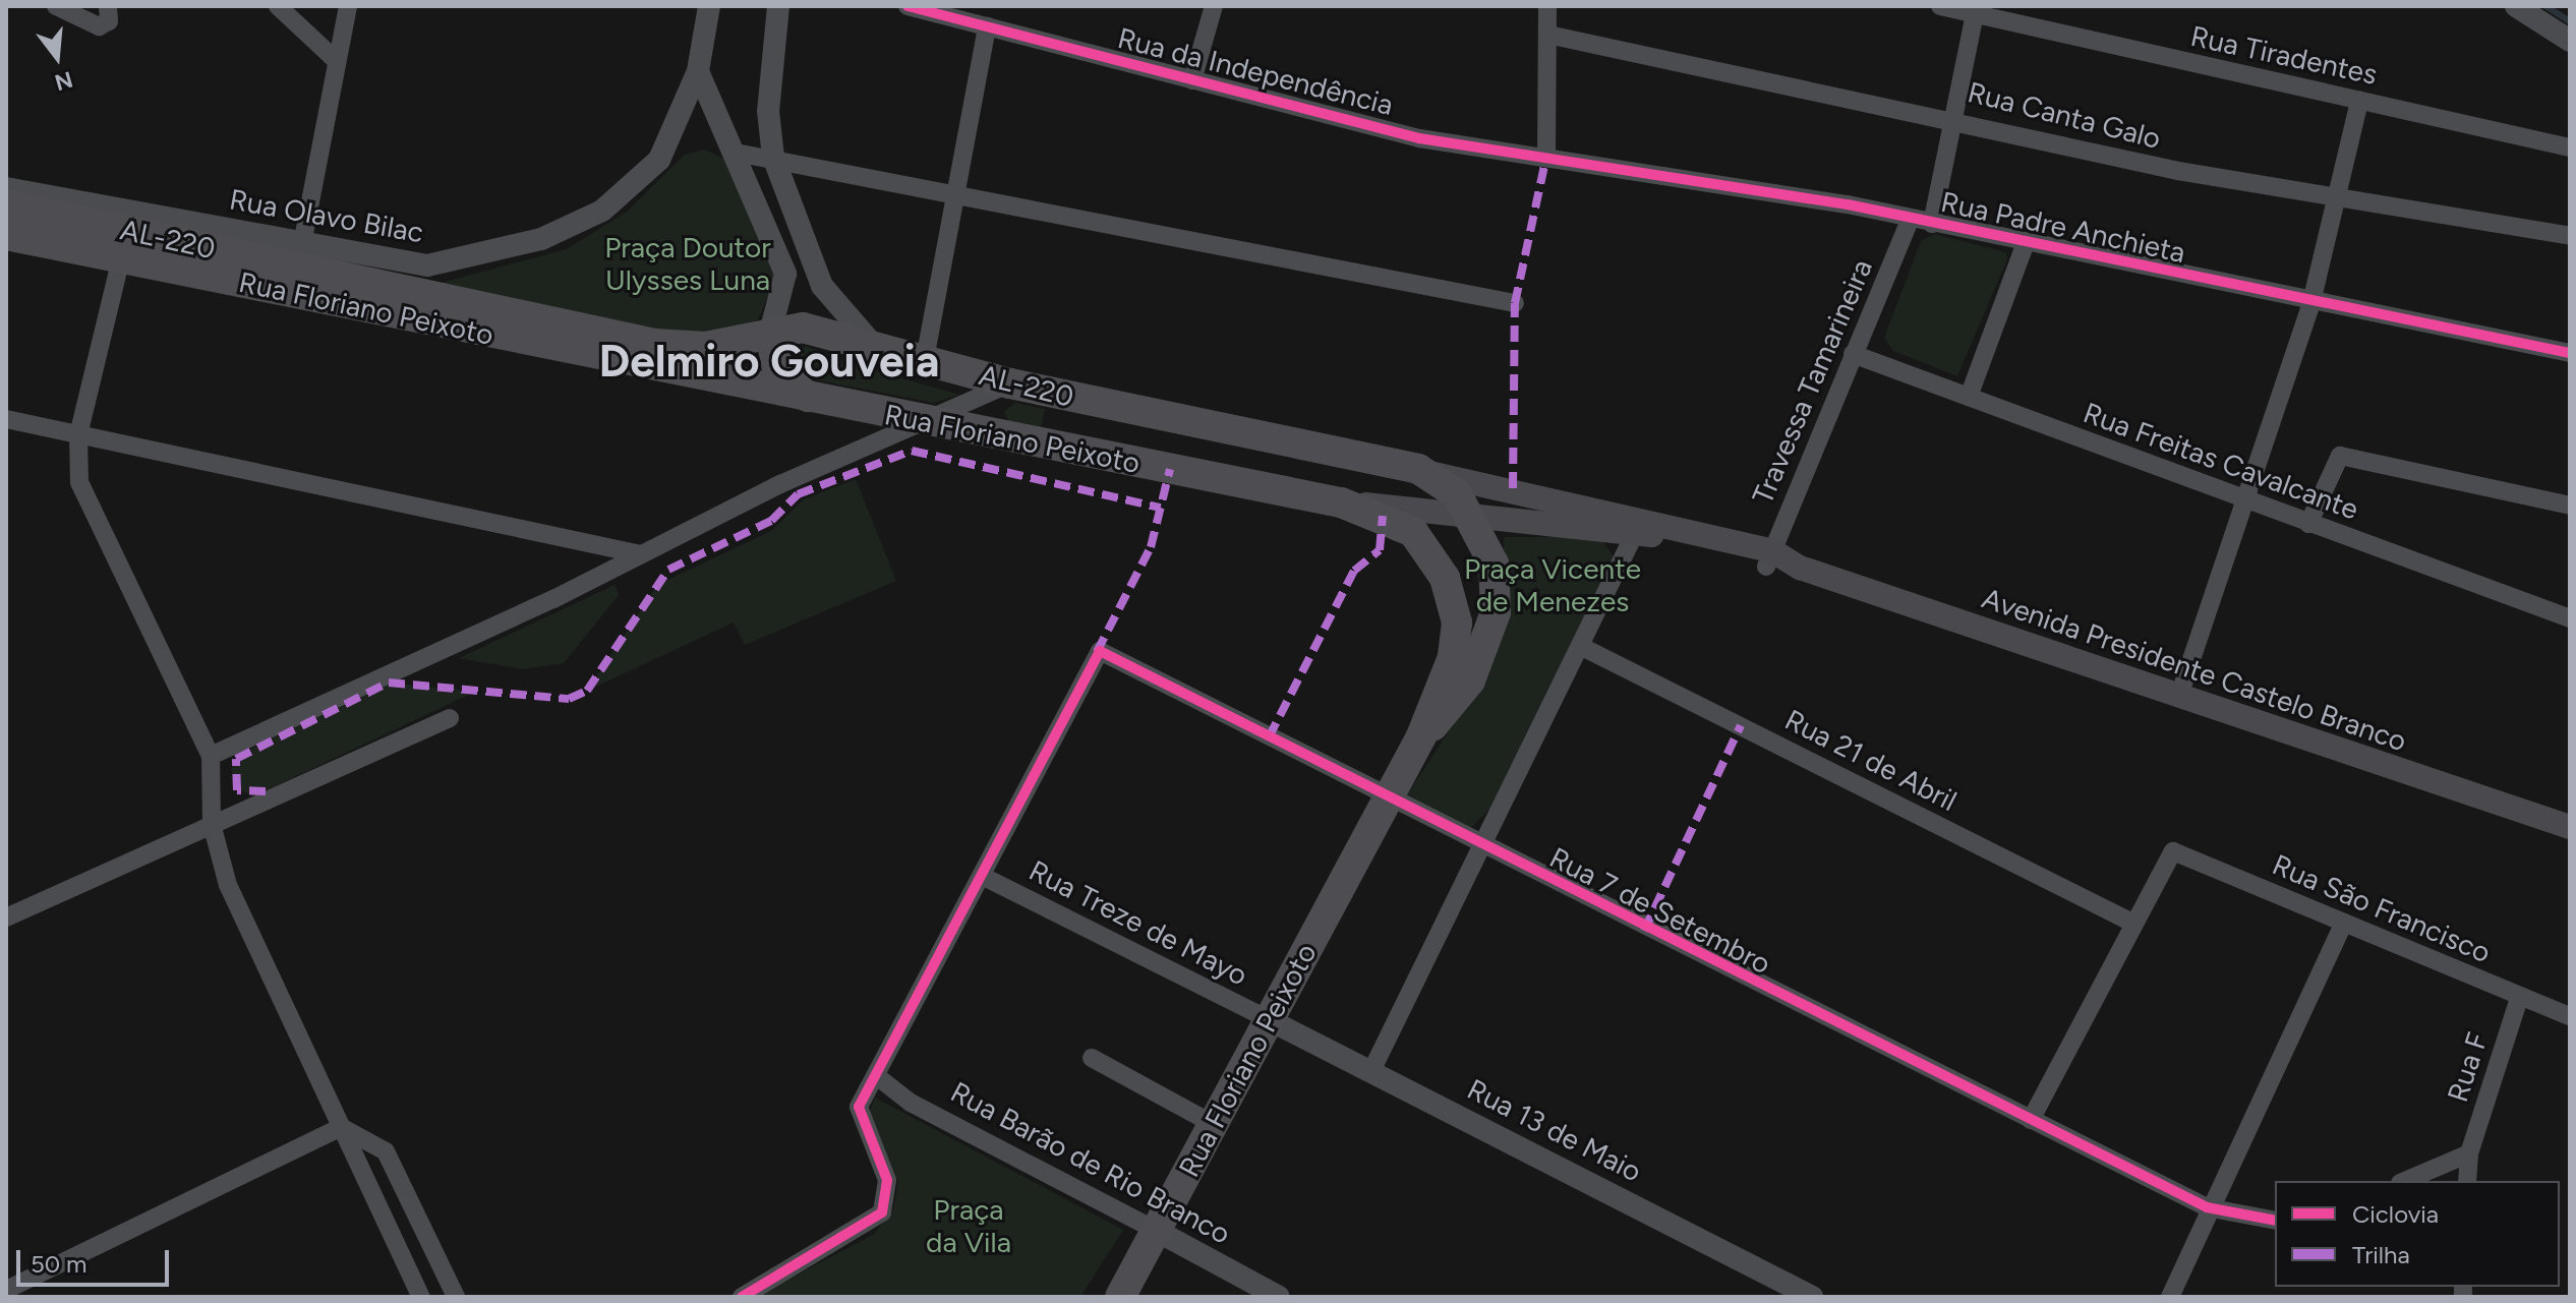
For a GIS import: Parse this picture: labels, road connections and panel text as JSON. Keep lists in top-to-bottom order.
{
  "streets": {
    "highway": ["AL-220", "Rua Floriano Peixoto"],
    "main road": ["Avenida Presidente Castelo Branco"],
    "street": [
      "Rua Tiradentes",
      "Rua da Independência",
      "Rua Canta Galo",
      "Rua Olavo Bilac",
      "Rua Padre Anchieta",
      "Travessa Tamarineira",
      "Rua Freitas Cavalcante",
      "Rua 21 de Abril",
      "Rua São Francisco",
      "Rua 7 de Setembro",
      "Rua Treze de Mayo",
      "Rua F",
      "Rua 13 de Maio",
      "Rua Barão de Rio Branco"
    ]
  },
  "crossings": [
    ["Rua da Independência", "Rua Padre Anchieta"],
    ["Rua Padre Anchieta", "Travessa Tamarineira"],
    ["AL-220", "Rua Floriano Peixoto"],
    ["AL-220", "Avenida Presidente Castelo Branco"],
    ["Rua Floriano Peixoto", "Avenida Presidente Castelo Branco"],
    ["Rua Floriano Peixoto", "Rua 7 de Setembro"],
    ["Rua Floriano Peixoto", "Rua Treze de Mayo"],
    ["Rua Floriano Peixoto", "Rua 13 de Maio"],
    ["Rua Floriano Peixoto", "Rua Barão de Rio Branco"],
    ["Travessa Tamarineira", "Rua Freitas Cavalcante"],
    ["Travessa Tamarineira", "Avenida Presidente Castelo Branco"],
    ["Rua 21 de Abril", "Rua São Francisco"],
    ["Rua São Francisco", "Rua F"],
    ["Rua 7 de Setembro", "Rua Treze de Mayo"],
    ["Rua Treze de Mayo", "Rua 13 de Maio"]
  ],
  "districts": ["Delmiro Gouveia"],
  "parks": ["Praça Doutor Ulysses Luna", "Praça Vicente de Menezes", "Praça da Vila"],
  "legend": ["Ciclovia", "Trilha"],
  "scale_bar": "50 m",
  "north": "bottom"
}
